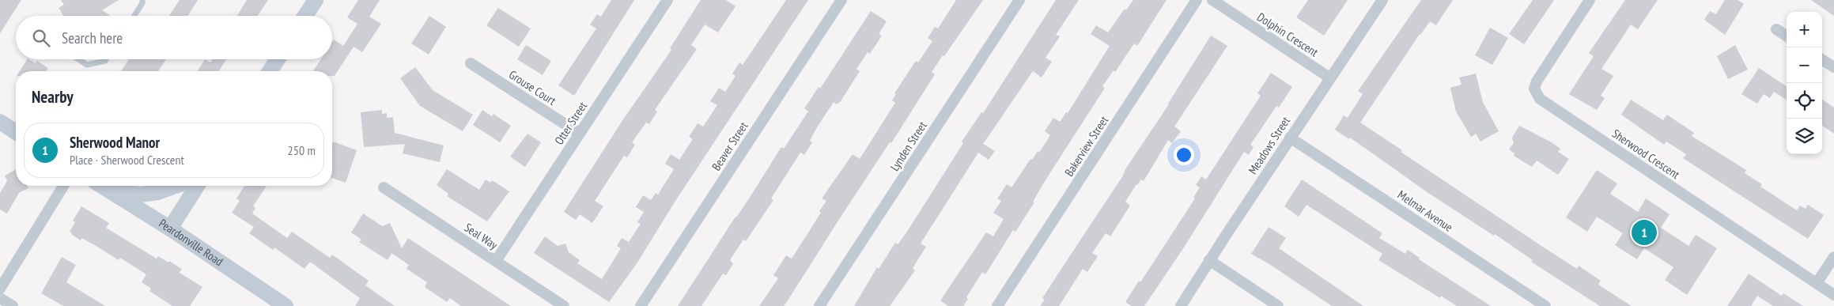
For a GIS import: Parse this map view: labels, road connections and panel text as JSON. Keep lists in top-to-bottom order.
{
  "streets": {
    "main road": ["Peardonville Road"],
    "street": [
      "Dolphin Crescent",
      "Grouse Court",
      "Otter Street",
      "Meadows Street",
      "Beaver Street",
      "Lynden Street",
      "Bakerview Street",
      "Sherwood Crescent",
      "Melmar Avenue",
      "Seal Way"
    ]
  },
  "crossings": [
    ["Dolphin Crescent", "Meadows Street"],
    ["Grouse Court", "Otter Street"],
    ["Otter Street", "Seal Way"],
    ["Meadows Street", "Melmar Avenue"]
  ],
  "page": {
    "map_buttons": ["+", "−"],
    "search": "Search here",
    "heading": "Nearby",
    "list": [
      {
        "mark": "1",
        "name": "Sherwood Manor",
        "note": "Place · Sherwood Crescent",
        "value": "250 m"
      }
    ],
    "pins": "1"
  }
}
